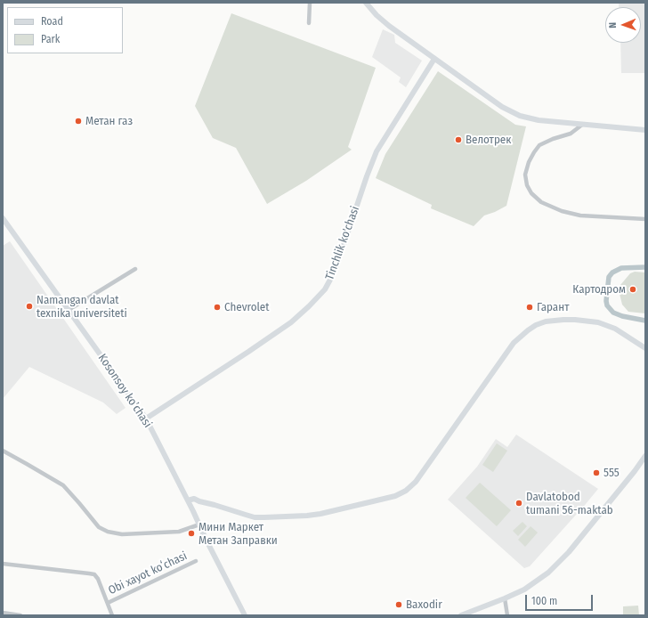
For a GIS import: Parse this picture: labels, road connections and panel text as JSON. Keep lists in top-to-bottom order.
{
  "streets": {
    "street": ["Tinchlik ko'chasi", "Kosonsoy ko’chasi", "Obi xayot koʻchasi"]
  },
  "crossings": [
    ["Tinchlik ko'chasi", "Kosonsoy ko’chasi"]
  ],
  "places": [
    "Метан газ",
    "Велотрек",
    "Картодром",
    "Namangan davlat texnika universiteti",
    "Chevrolet",
    "Гарант",
    "555",
    "Davlatobod tumani 56-maktab",
    "Мини Маркет Метан Заправки",
    "Baxodir"
  ],
  "legend": ["Road", "Park"],
  "scale_bar": "100 m",
  "north": "left"
}
